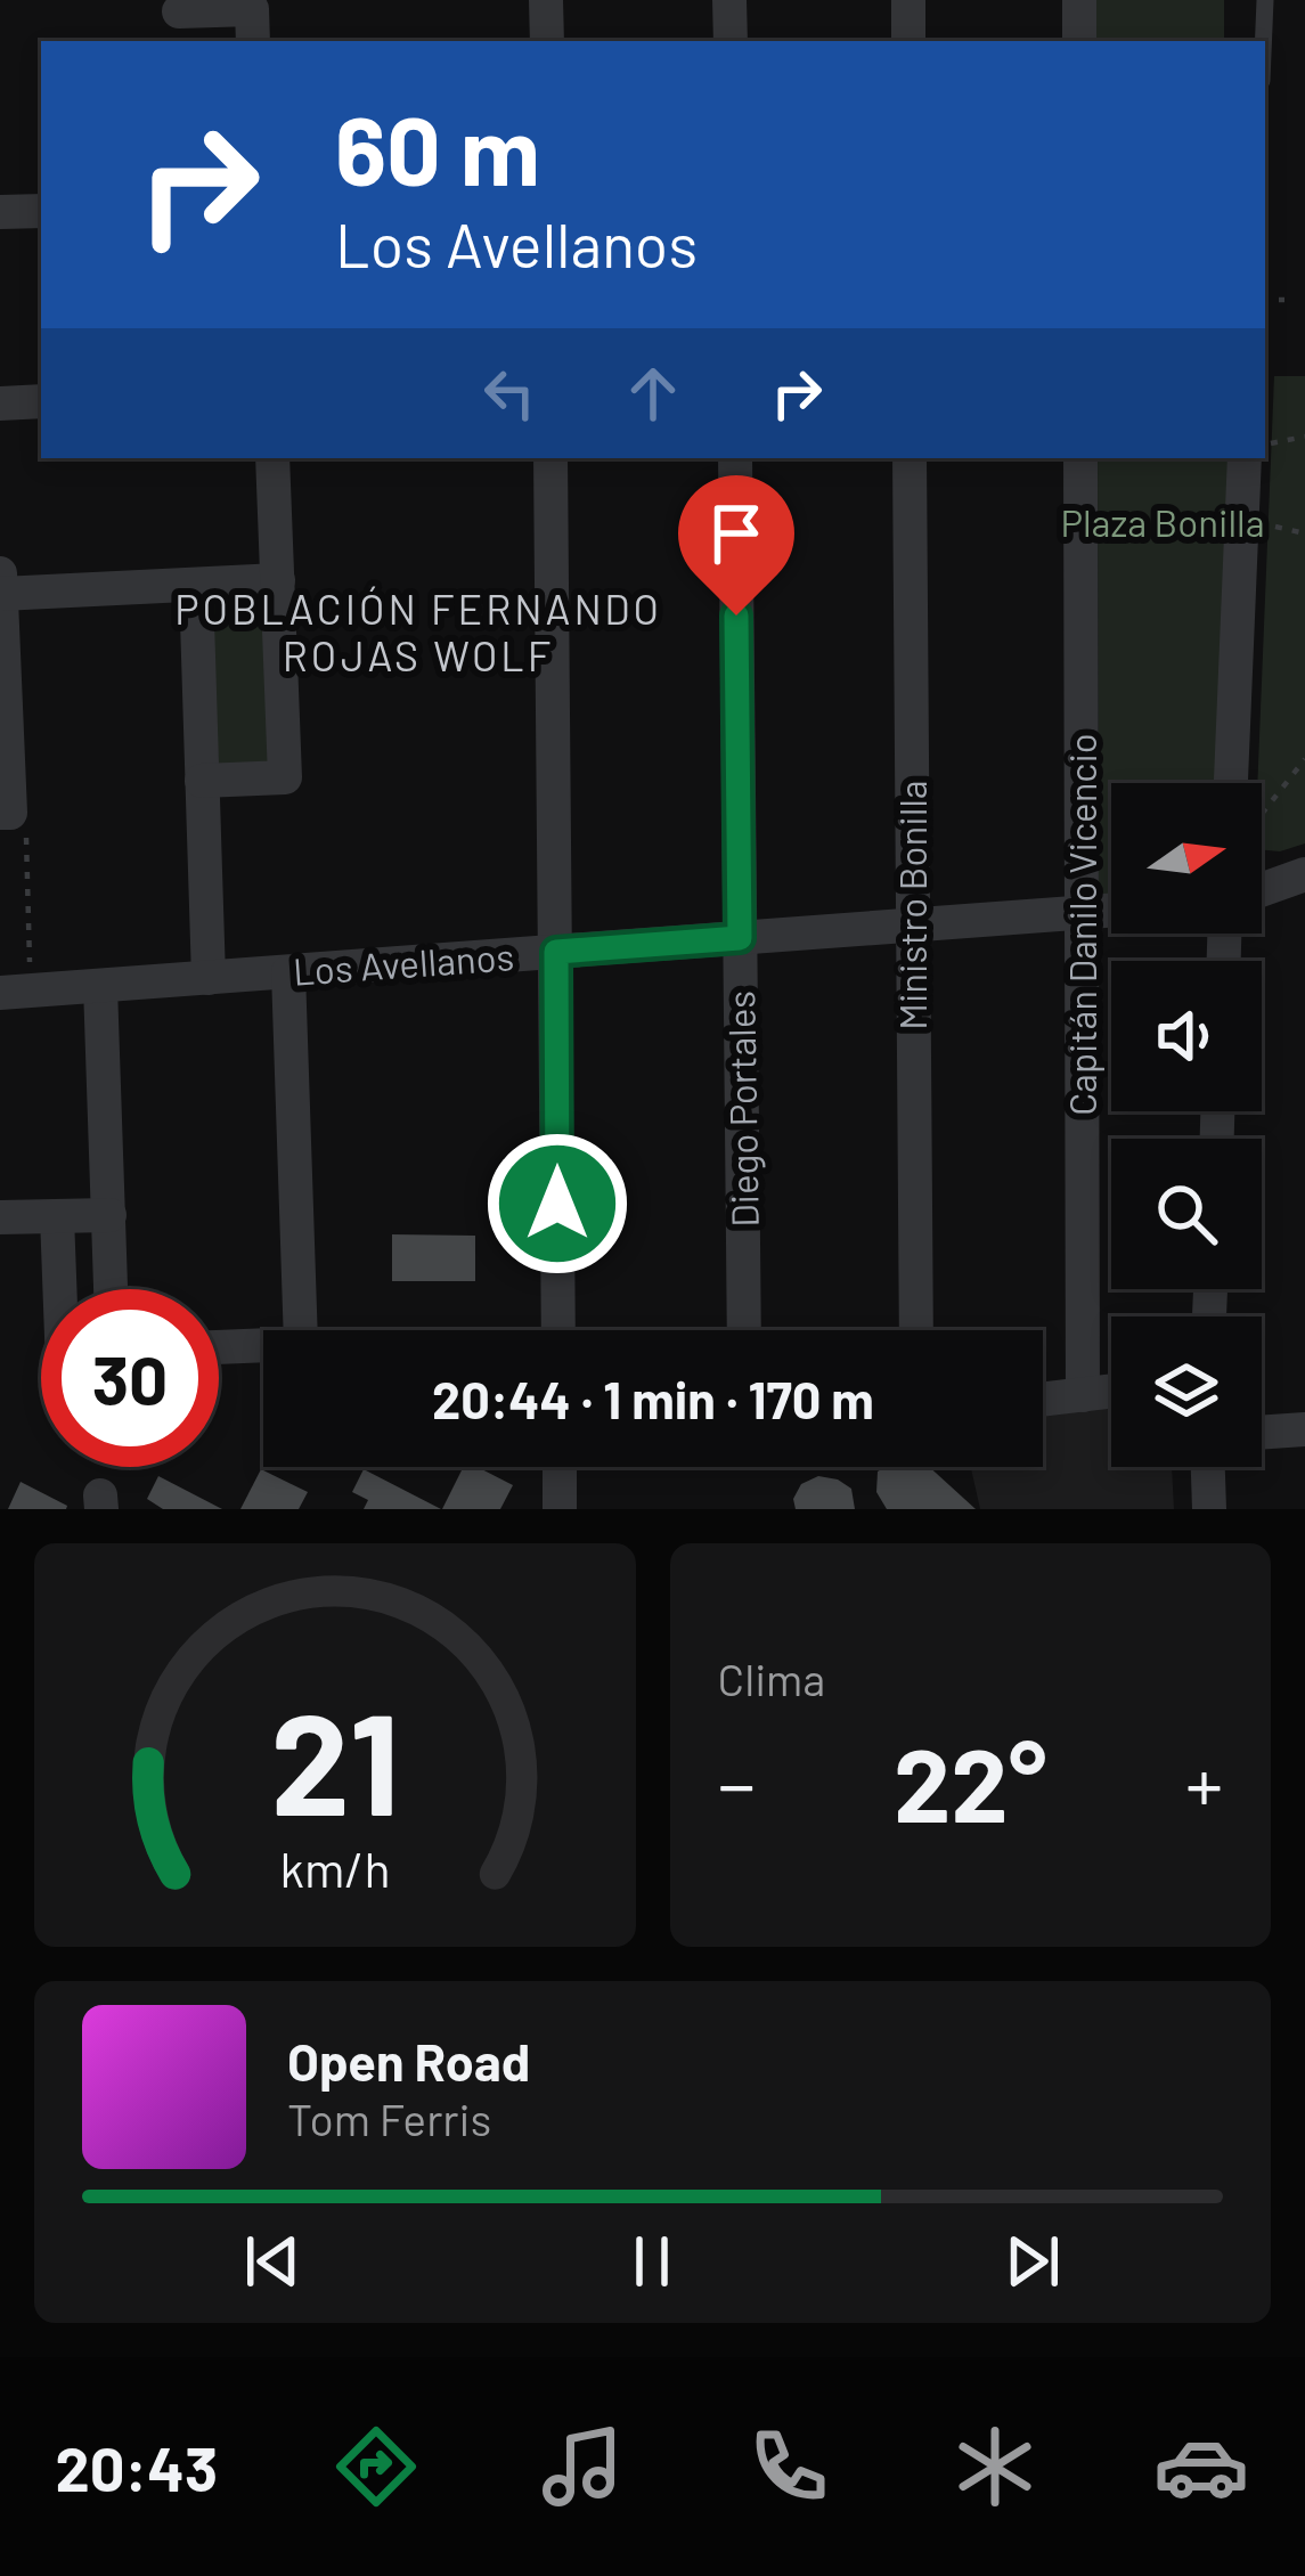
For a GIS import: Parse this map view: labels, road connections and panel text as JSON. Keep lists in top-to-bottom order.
{
  "streets": {
    "street": [
      "Ministro Bonilla",
      "Capitán Danilo Vicencio",
      "Los Avellanos",
      "Diego Portales"
    ]
  },
  "crossings": [
    ["Ministro Bonilla", "Los Avellanos"],
    ["Capitán Danilo Vicencio", "Los Avellanos"],
    ["Los Avellanos", "Diego Portales"]
  ],
  "districts": ["POBLACIÓN FERNANDO ROJAS WOLF"],
  "parks": ["Plaza Bonilla"],
  "north": "right",
  "page": {
    "turn": ["60 m", "Los Avellanos"],
    "limit": "30",
    "trip": "20:44 · 1 min · 170 m",
    "tile": "Clima",
    "heat": ["−", "22°", "+"],
    "song": ["Open Road", "Tom Ferris"],
    "tabs": "20:43",
    "gauge": ["21", "km/h"]
  }
}
